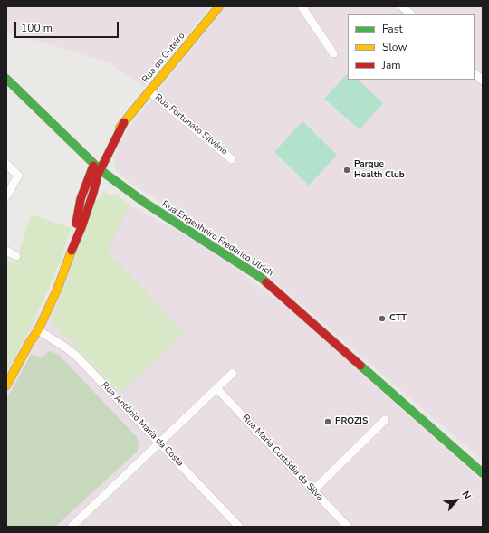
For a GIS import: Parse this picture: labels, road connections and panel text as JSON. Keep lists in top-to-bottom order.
{
  "streets": {
    "main road": ["Rua do Outeiro", "Rua Engenheiro Frederico Ulrich"],
    "street": ["Rua Fortunato Silvério", "Rua António Maria da Costa", "Rua Maria Custódia da Silva"]
  },
  "crossings": [
    ["Rua do Outeiro", "Rua Fortunato Silvério"],
    ["Rua do Outeiro", "Rua Engenheiro Frederico Ulrich"]
  ],
  "places": ["Parque Health Club", "CTT", "PROZIS"],
  "legend": ["Fast", "Slow", "Jam"],
  "scale_bar": "100 m",
  "north": "top right"
}
